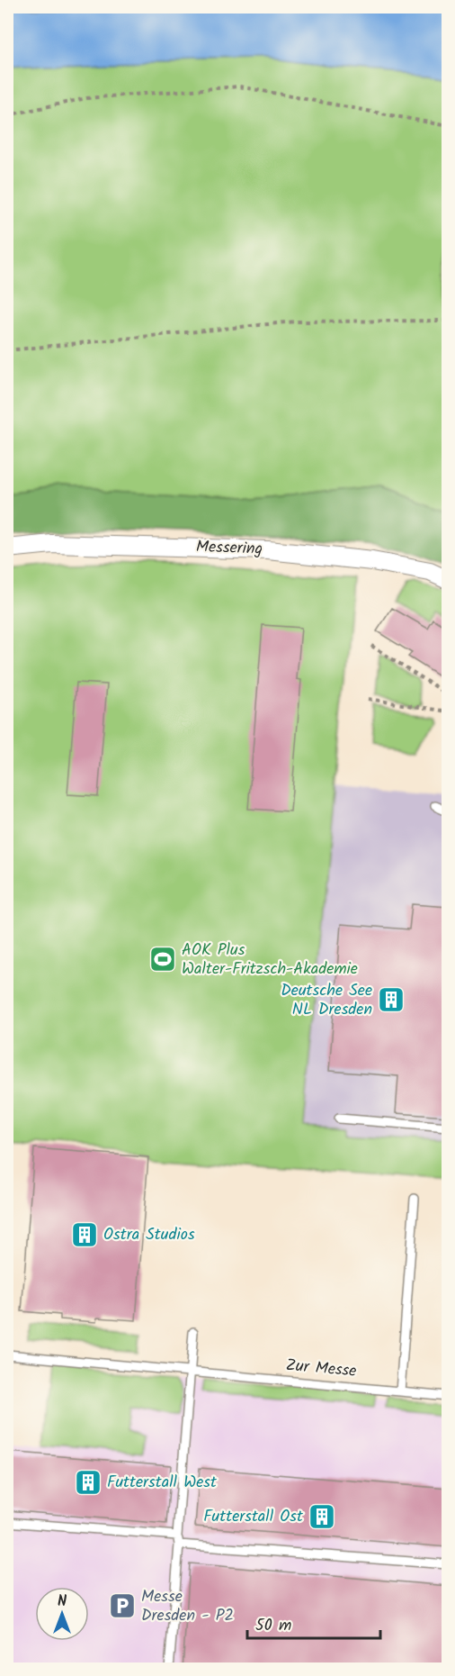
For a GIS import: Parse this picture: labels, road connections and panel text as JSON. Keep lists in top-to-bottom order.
{
  "streets": {
    "street": ["Messering"],
    "lane": ["Zur Messe"]
  },
  "places": {
    "sports": ["AOK Plus Walter-Fritzsch-Akademie"],
    "building": [
      "Deutsche See NL Dresden",
      "Ostra Studios",
      "Futterstall West",
      "Futterstall Ost"
    ],
    "parking": ["Messe Dresden - P2"]
  },
  "scale_bar": "50 m",
  "north": "top"
}
